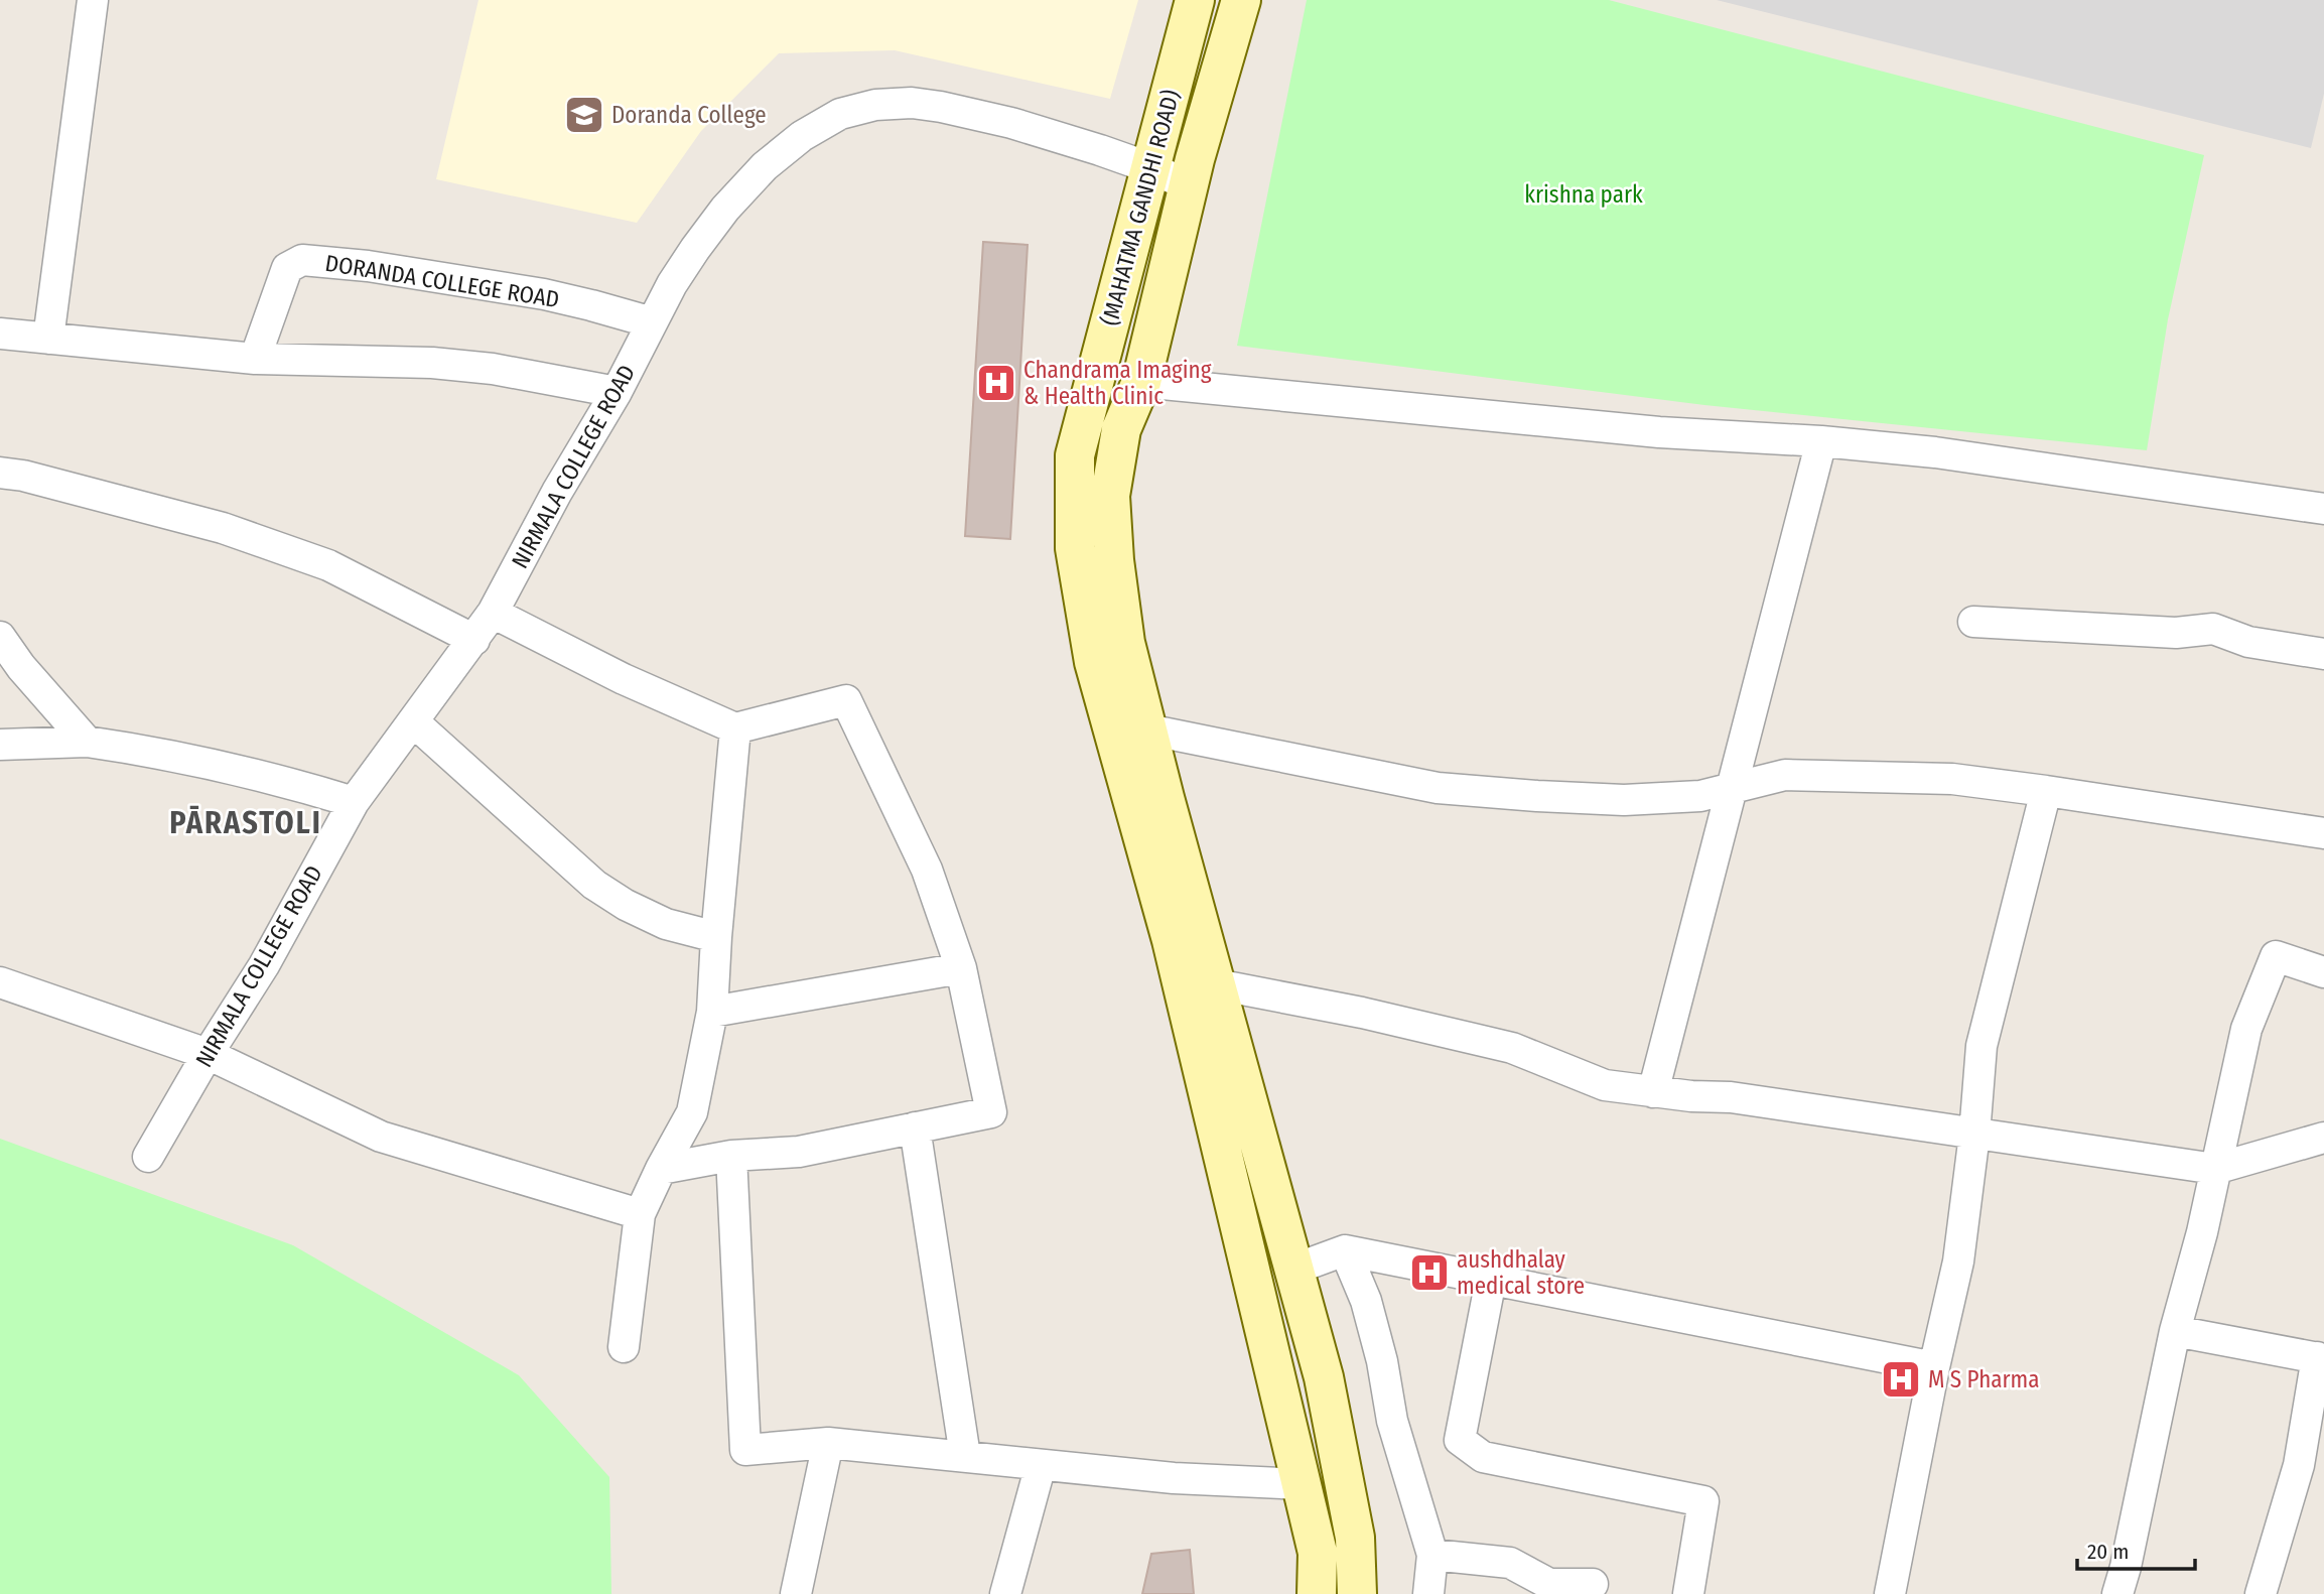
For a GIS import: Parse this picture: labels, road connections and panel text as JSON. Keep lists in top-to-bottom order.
{
  "streets": {
    "main road": ["(MAHATMA GANDHI ROAD)"],
    "street": ["DORANDA COLLEGE ROAD", "NIRMALA COLLEGE ROAD"]
  },
  "crossings": [
    ["(MAHATMA GANDHI ROAD)", "NIRMALA COLLEGE ROAD"],
    ["DORANDA COLLEGE ROAD", "NIRMALA COLLEGE ROAD"]
  ],
  "districts": ["PĀRASTOLI"],
  "parks": ["krishna park"],
  "places": {
    "school or university": ["Doranda College"],
    "hospital": ["Chandrama Imaging & Health Clinic", "aushdhalay medical store", "M S Pharma"]
  },
  "scale_bar": "20 m"
}
